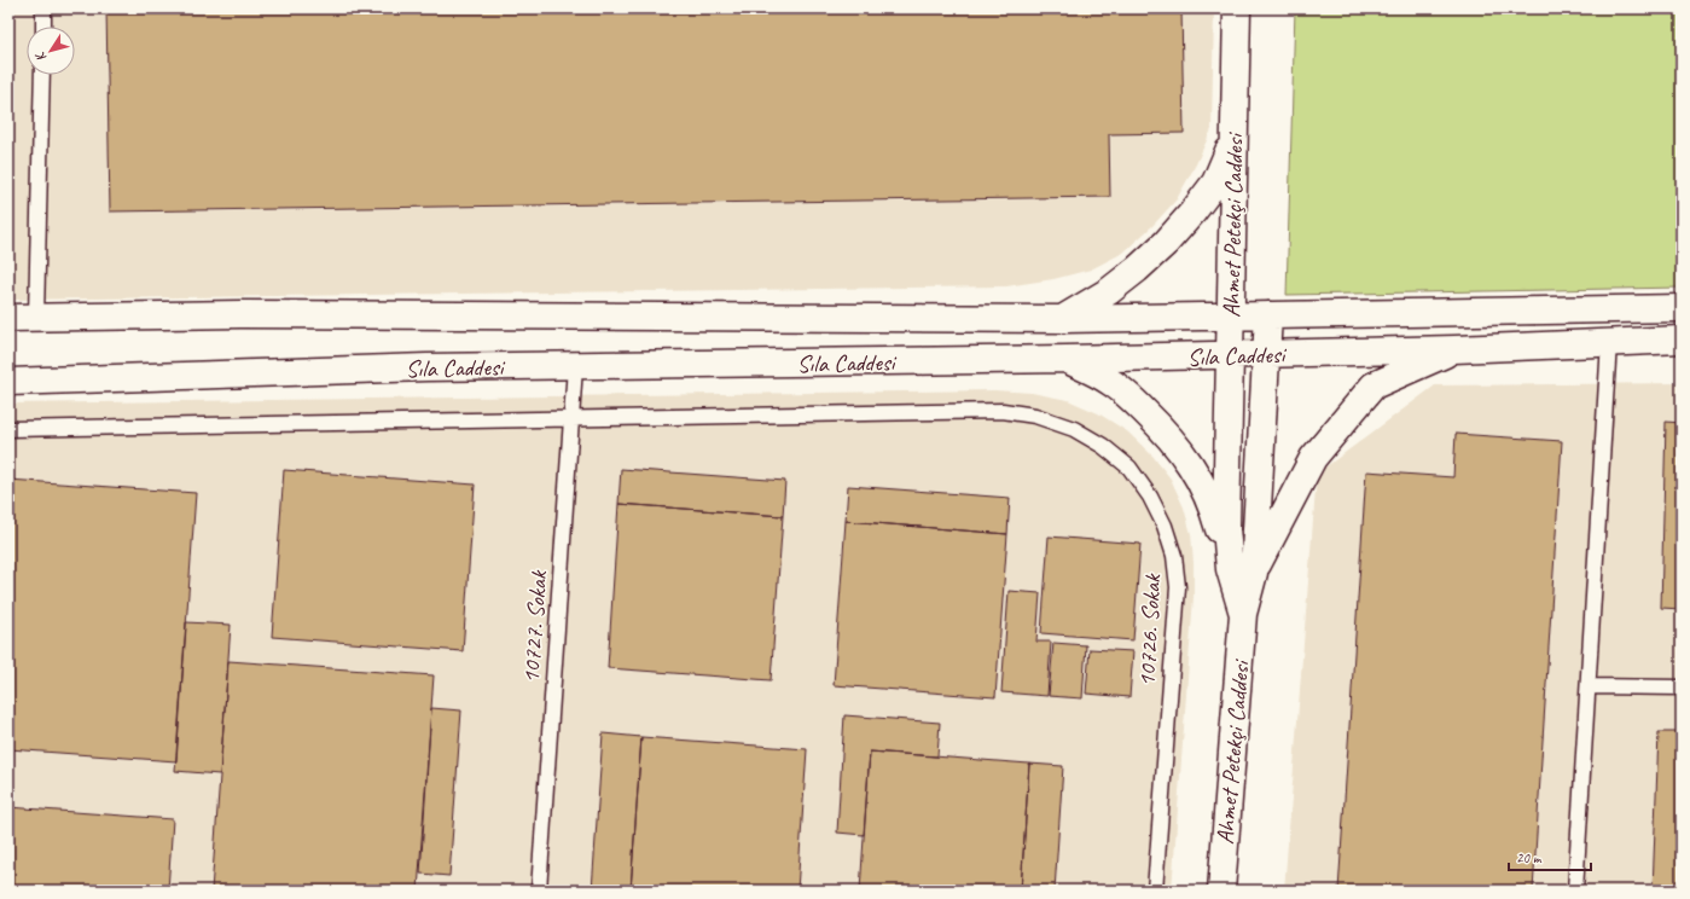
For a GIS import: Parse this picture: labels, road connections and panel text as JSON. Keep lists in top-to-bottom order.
{
  "streets": {
    "street": ["Ahmet Petekçi Caddesi", "Sıla Caddesi"],
    "lane": ["10727. Sokak", "10726. Sokak"]
  },
  "crossings": [
    ["Ahmet Petekçi Caddesi", "Sıla Caddesi"],
    ["Sıla Caddesi", "10727. Sokak"],
    ["10727. Sokak", "10726. Sokak"]
  ],
  "scale_bar": "20 m",
  "north": "bottom left"
}
